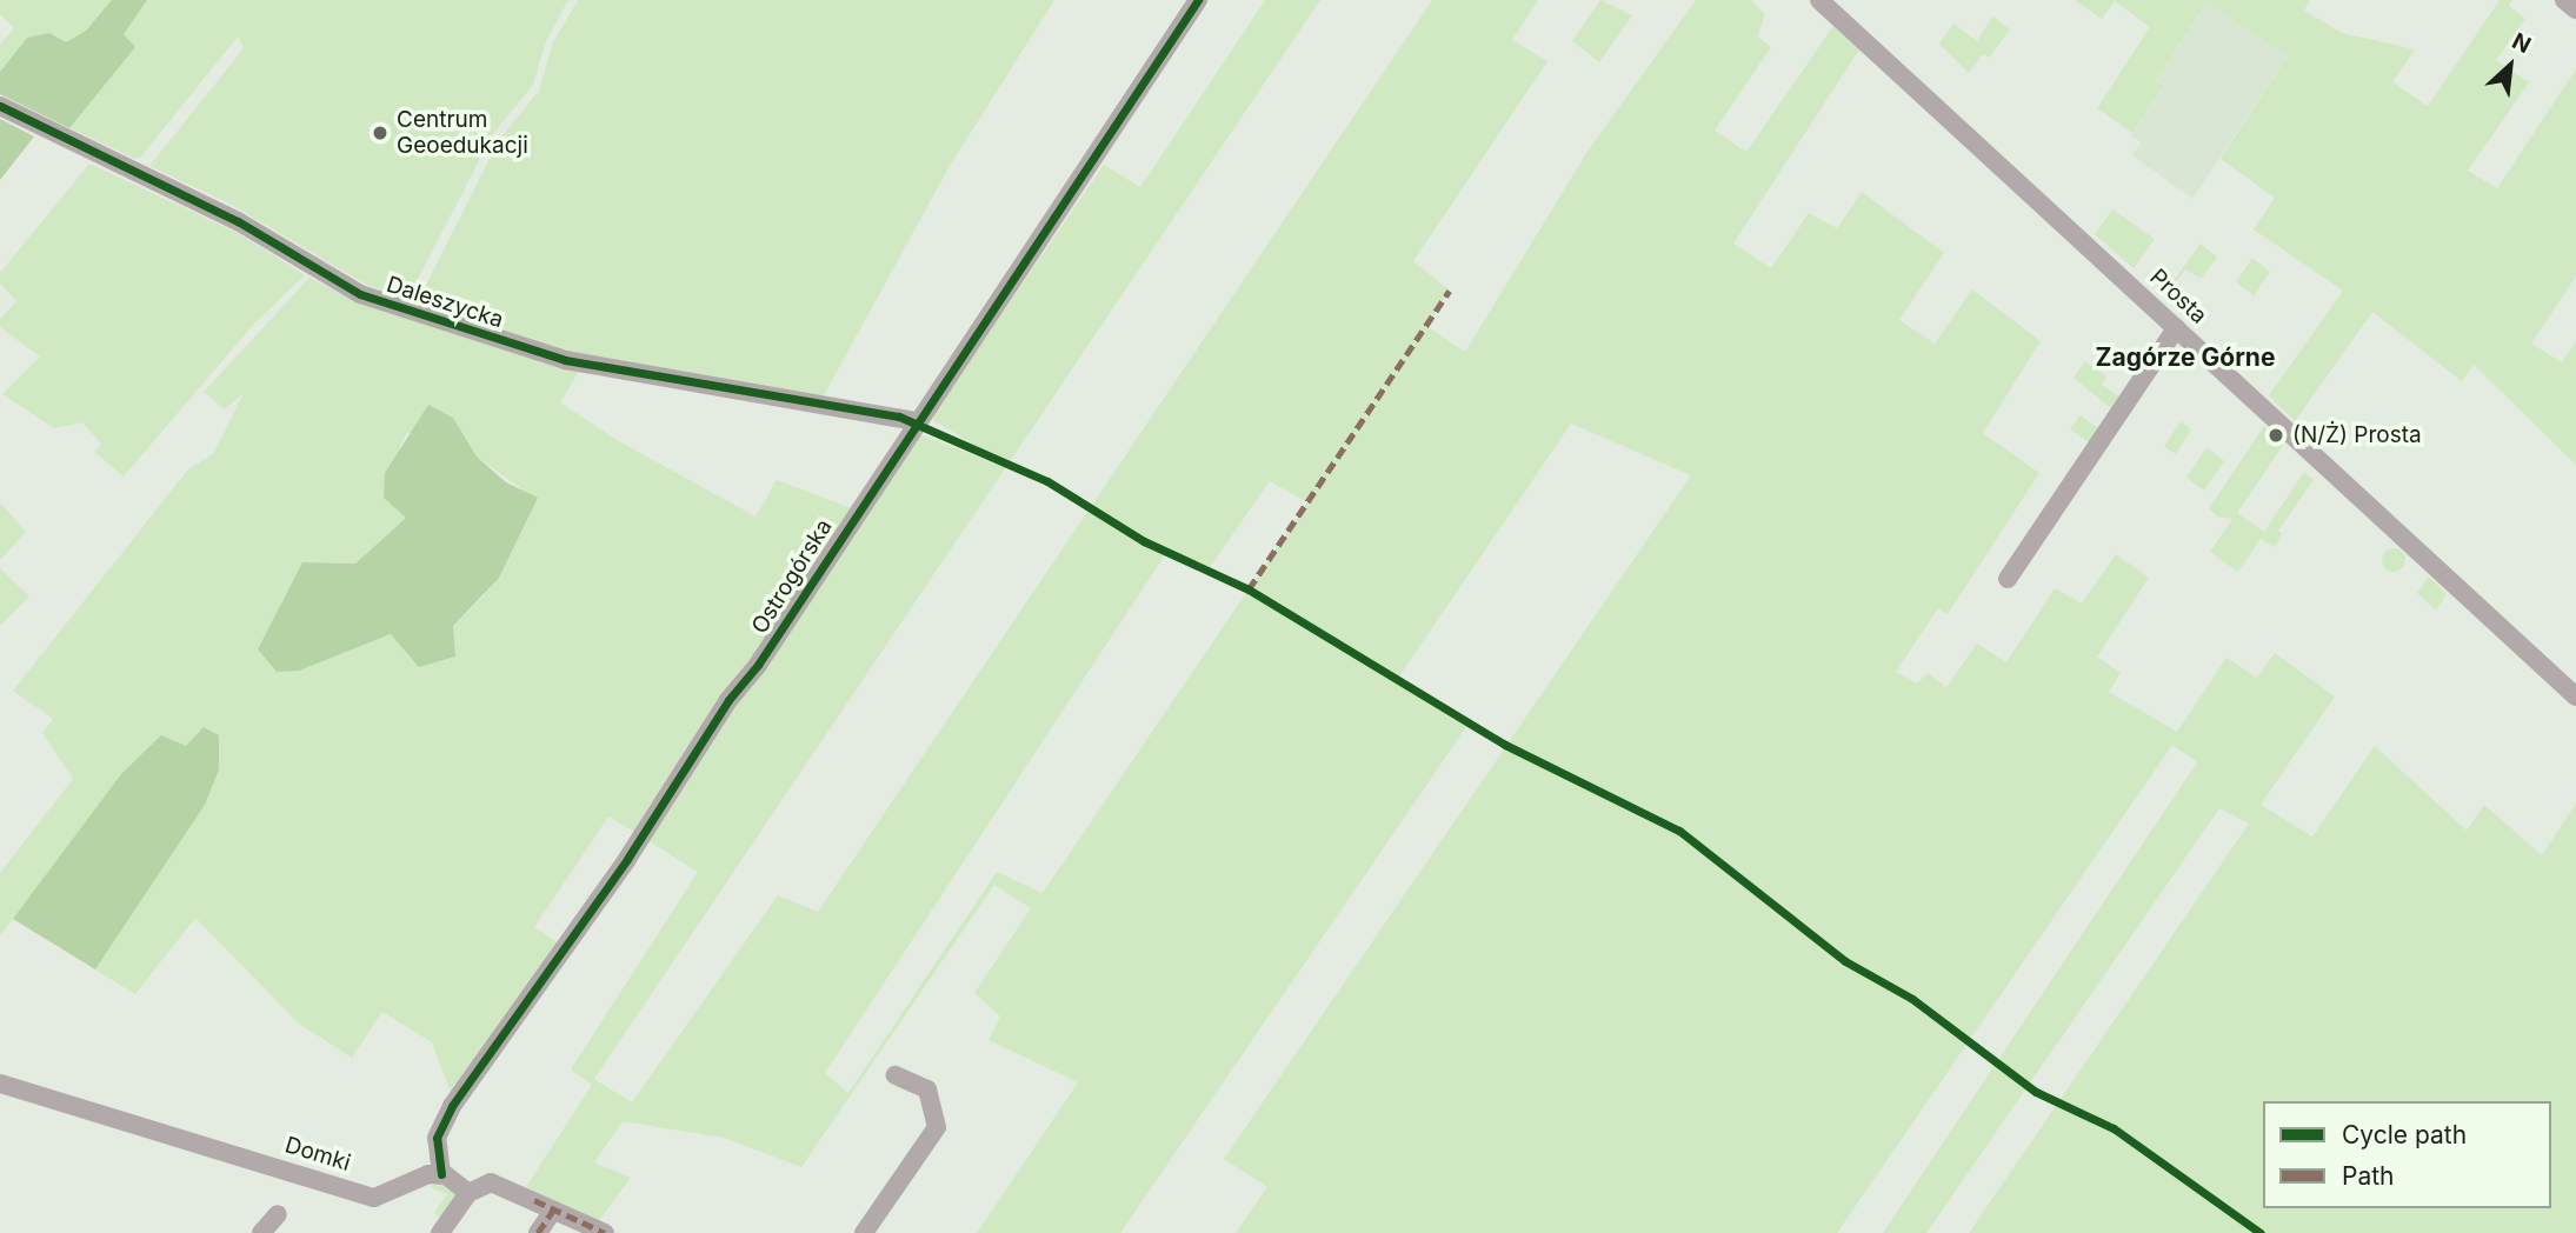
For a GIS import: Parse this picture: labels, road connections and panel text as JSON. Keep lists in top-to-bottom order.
{
  "streets": {
    "street": [
      "Prosta",
      "Daleszycka",
      "Ostrogórska",
      "Domki"
    ]
  },
  "crossings": [
    ["Daleszycka", "Ostrogórska"],
    ["Ostrogórska", "Domki"]
  ],
  "districts": ["Zagórze Górne"],
  "places": ["Centrum Geoedukacji", "(N/Ż) Prosta"],
  "legend": ["Cycle path", "Path"],
  "north": "top right"
}
